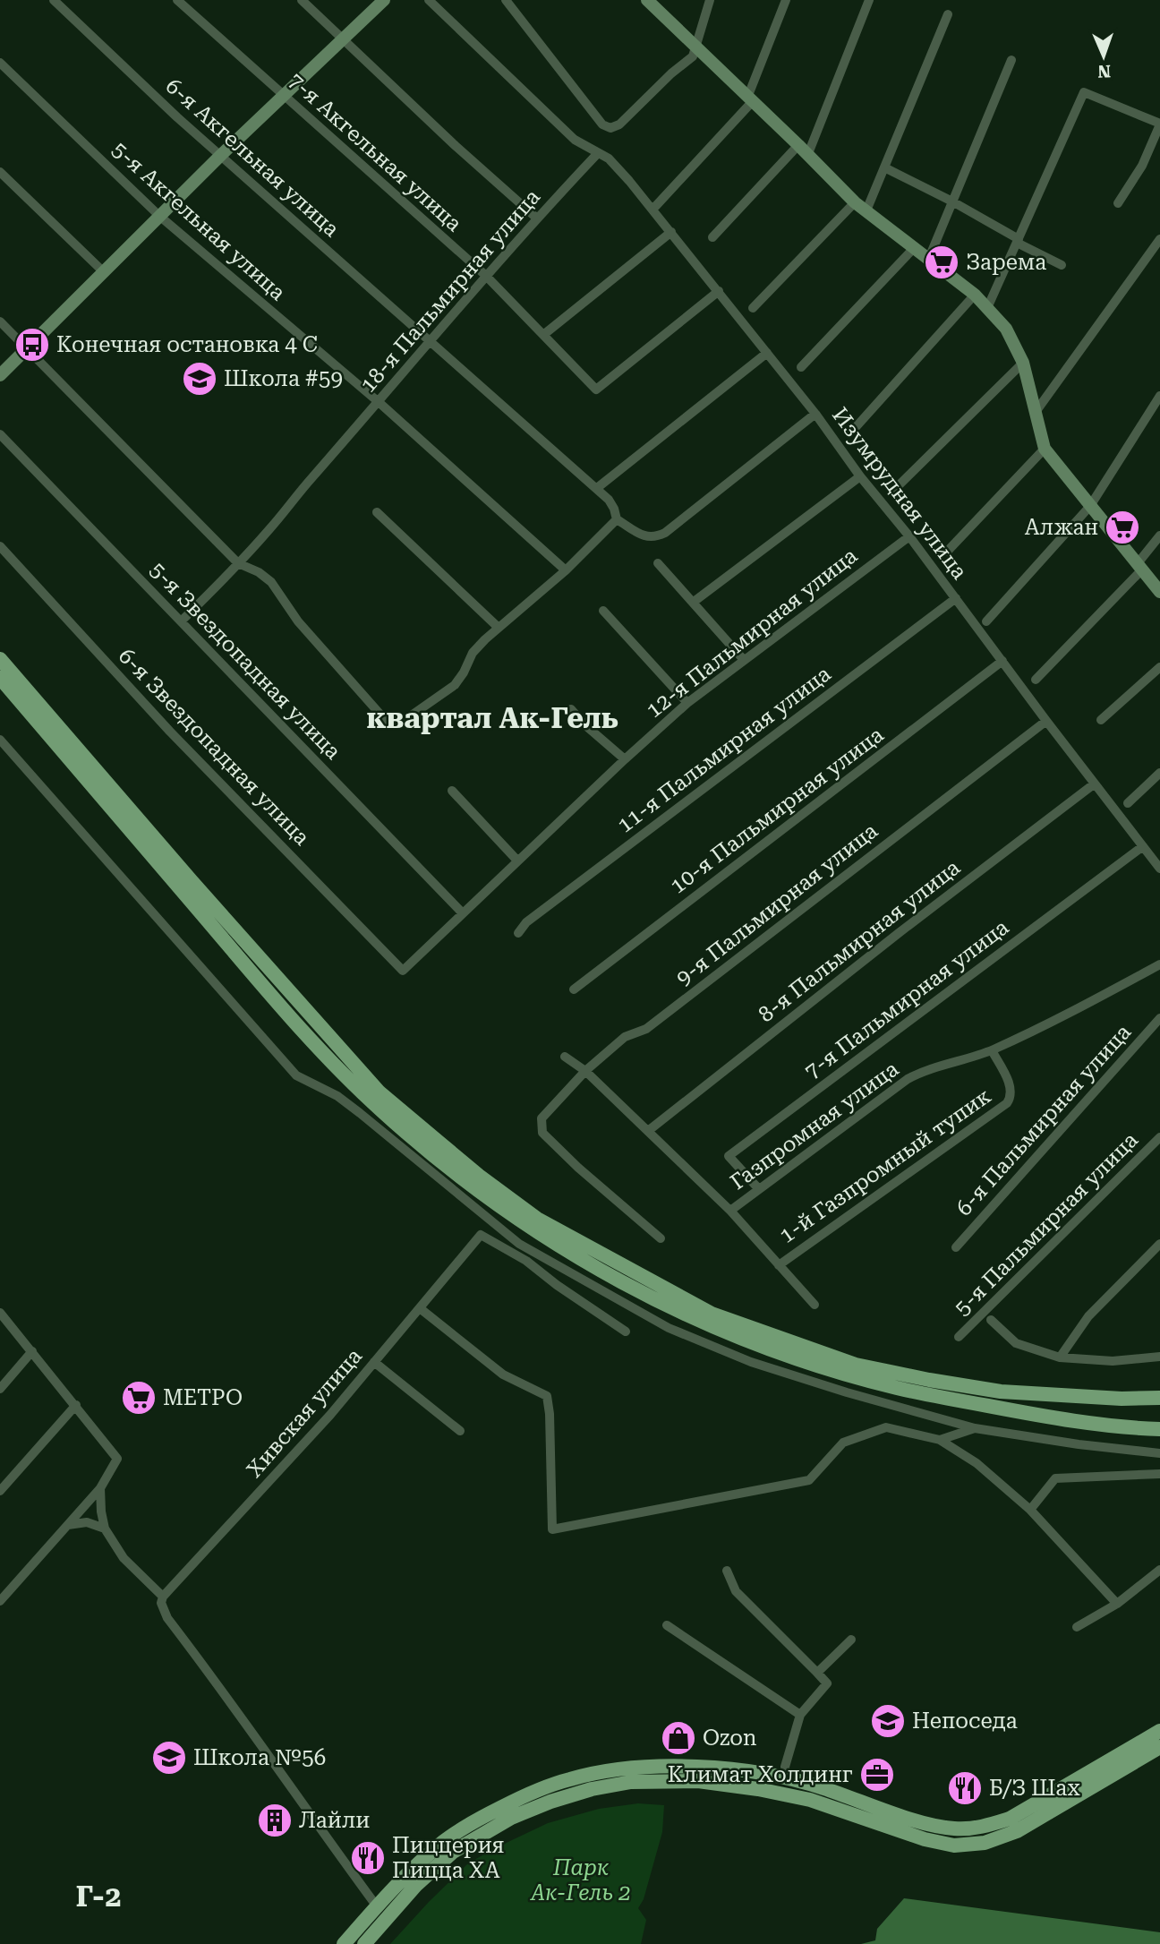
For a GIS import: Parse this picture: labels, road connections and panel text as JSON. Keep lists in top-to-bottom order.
{
  "streets": {
    "street": [
      "7-я Акгельная улица",
      "6-я Акгельная улица",
      "5-я Акгельная улица",
      "18-я Пальмирная улица",
      "Изумрудная улица",
      "12-я Пальмирная улица",
      "5-я Звездопадная улица",
      "6-я Звездопадная улица",
      "11-я Пальмирная улица",
      "10-я Пальмирная улица",
      "9-я Пальмирная улица",
      "8-я Пальмирная улица",
      "7-я Пальмирная улица",
      "6-я Пальмирная улица",
      "Газпромная улица",
      "1-й Газпромный тупик",
      "5-я Пальмирная улица",
      "Хивская улица"
    ]
  },
  "crossings": [
    ["7-я Акгельная улица", "18-я Пальмирная улица"],
    ["7-я Акгельная улица", "Изумрудная улица"],
    ["6-я Акгельная улица", "18-я Пальмирная улица"],
    ["5-я Акгельная улица", "18-я Пальмирная улица"],
    ["18-я Пальмирная улица", "Изумрудная улица"],
    ["18-я Пальмирная улица", "5-я Звездопадная улица"],
    ["Изумрудная улица", "12-я Пальмирная улица"],
    ["Изумрудная улица", "11-я Пальмирная улица"],
    ["Изумрудная улица", "10-я Пальмирная улица"],
    ["Изумрудная улица", "9-я Пальмирная улица"],
    ["Изумрудная улица", "8-я Пальмирная улица"],
    ["Изумрудная улица", "7-я Пальмирная улица"],
    ["12-я Пальмирная улица", "5-я Звездопадная улица"],
    ["12-я Пальмирная улица", "6-я Звездопадная улица"],
    ["7-я Пальмирная улица", "Газпромная улица"],
    ["Газпромная улица", "1-й Газпромный тупик"]
  ],
  "districts": ["квартал Ак-Гель", "Г-2"],
  "parks": ["Парк Ак-Гель 2"],
  "places": {
    "supermarket": ["Зарема", "Алжан", "МЕТРО"],
    "bus stop": ["Конечная остановка 4 С"],
    "school or university": ["Школа #59", "Непоседа", "Школа №56"],
    "shop": ["Ozon"],
    "office": ["Климат Холдинг"],
    "restaurant": ["Б/З Шах", "Пиццерия Пицца ХА"],
    "building": ["Лайли"]
  },
  "north": "bottom"
}
